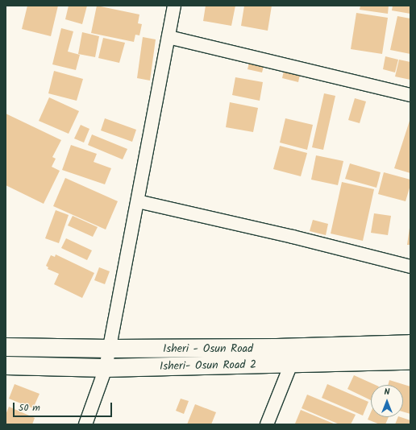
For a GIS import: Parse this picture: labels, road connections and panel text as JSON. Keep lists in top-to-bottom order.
{
  "streets": {
    "main road": ["Isheri - Osun Road", "Isheri- Osun Road 2"]
  },
  "scale_bar": "50 m",
  "north": "top"
}
